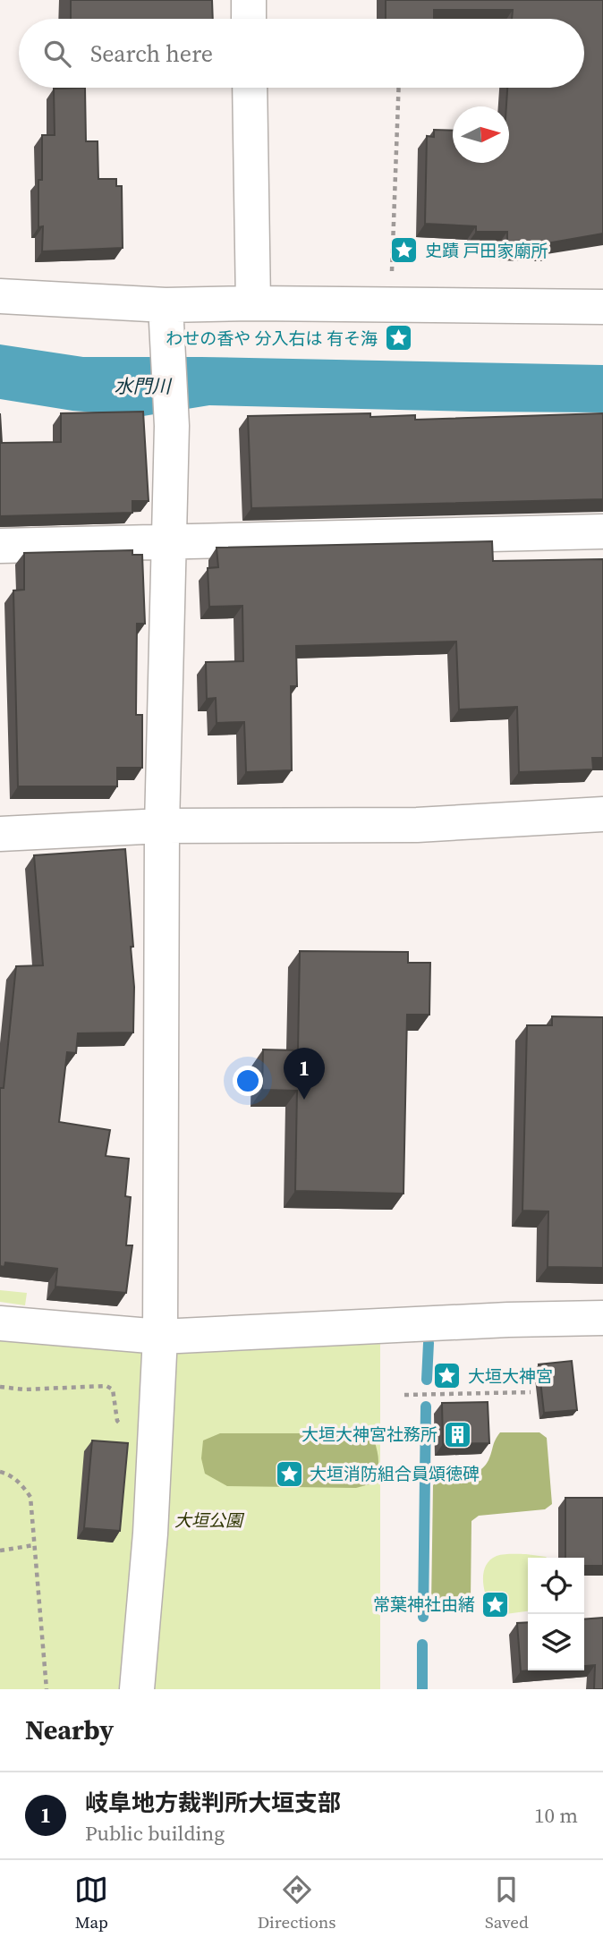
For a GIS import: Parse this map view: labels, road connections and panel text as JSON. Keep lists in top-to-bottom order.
{
  "water": ["水門川"],
  "parks": ["大垣公園"],
  "places": {
    "place": [
      "史蹟 戸田家廟所",
      "わせの香や 分入右は 有そ海",
      "大垣大神宮",
      "大垣消防組合員頌徳碑",
      "常葉神社由緒"
    ],
    "building": ["大垣大神宮社務所"]
  },
  "north": "right",
  "page": {
    "search": "Search here",
    "pins": "1",
    "heading": "Nearby",
    "list": [
      {
        "mark": "1",
        "name": "岐阜地方裁判所大垣支部",
        "note": "Public building",
        "value": "10 m"
      }
    ],
    "nav": ["Map", "Directions", "Saved"]
  }
}
